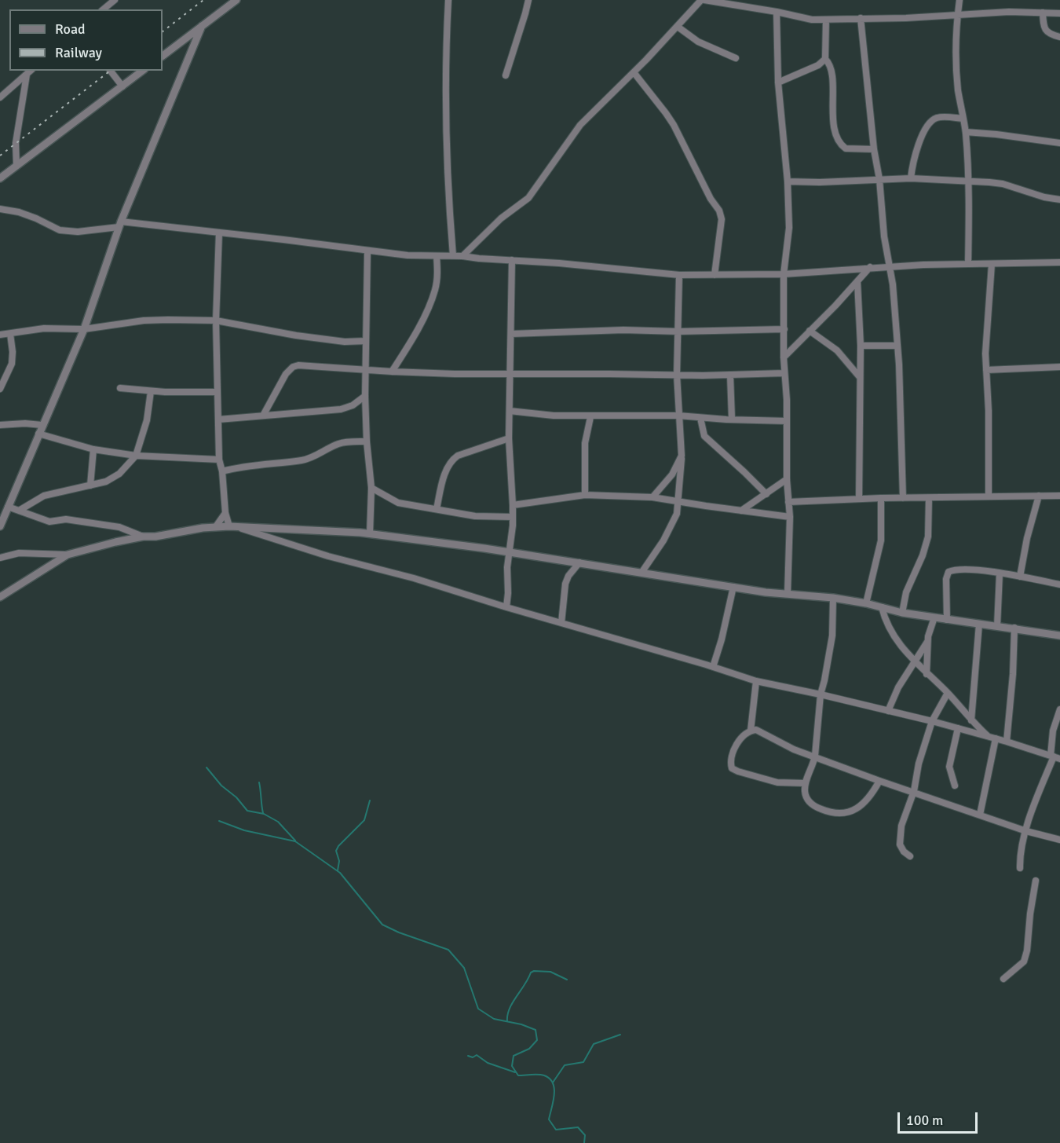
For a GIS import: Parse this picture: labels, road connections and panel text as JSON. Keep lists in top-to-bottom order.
{
  "legend": ["Road", "Railway"],
  "scale_bar": "100 m"
}
